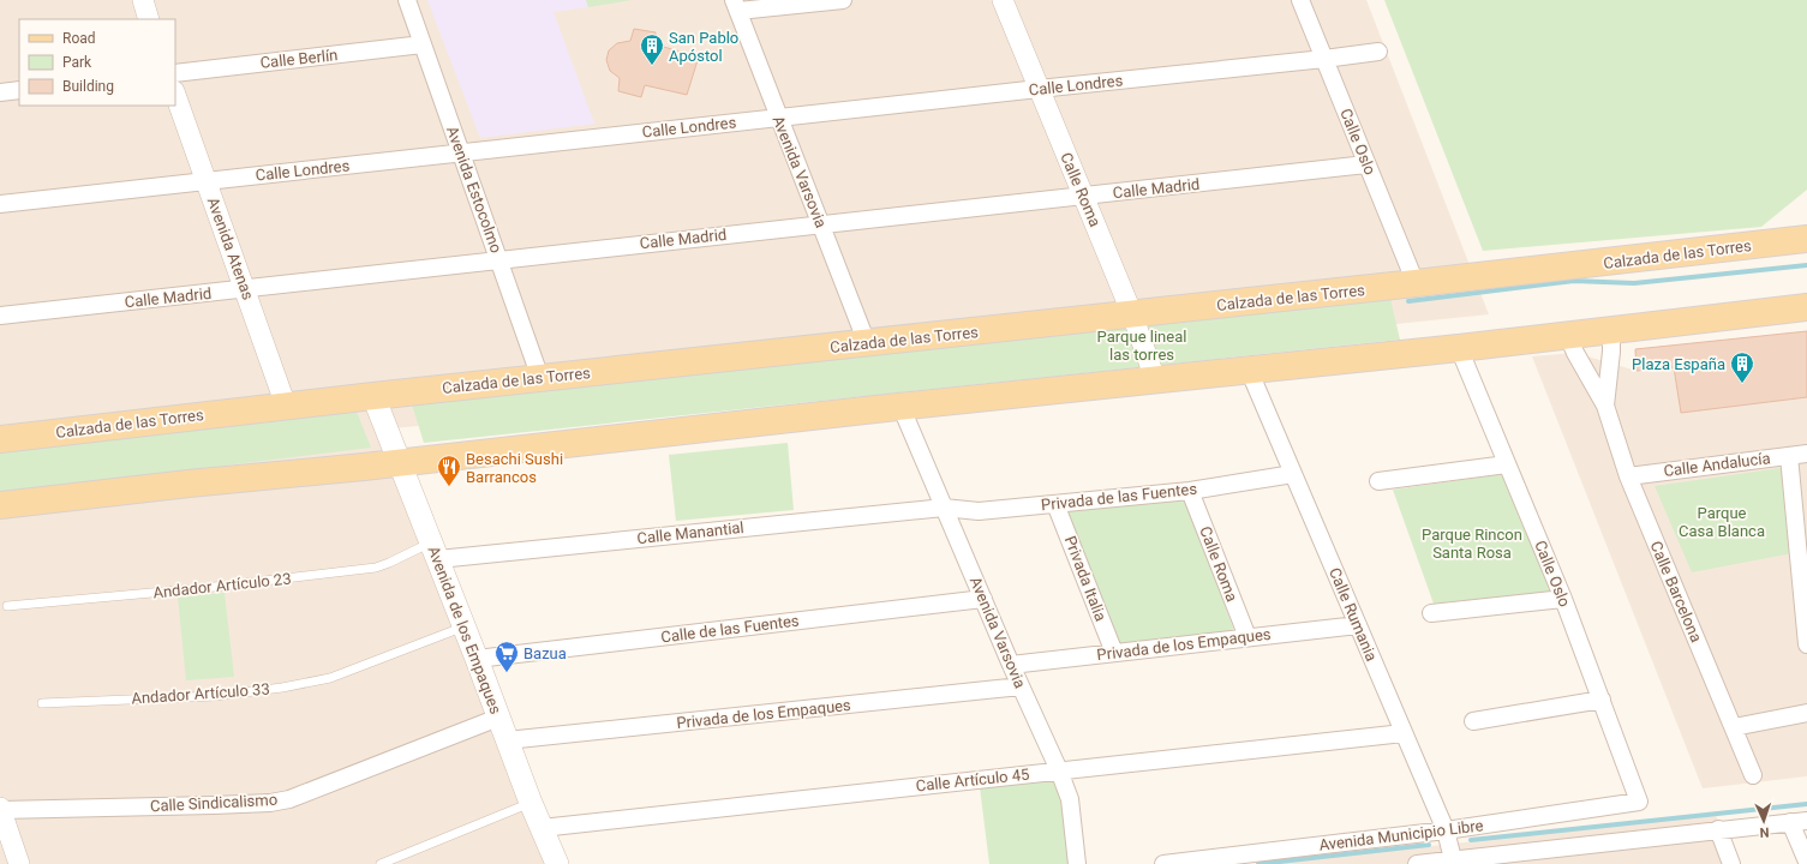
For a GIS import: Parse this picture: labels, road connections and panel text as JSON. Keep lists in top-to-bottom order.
{
  "streets": {
    "main road": ["Calzada de las Torres", "Avenida de los Empaques"],
    "street": [
      "Calle Berlín",
      "Calle Londres",
      "Calle Oslo",
      "Avenida Varsovia",
      "Calle Madrid",
      "Avenida Estocolmo",
      "Calle Roma",
      "Avenida Atenas",
      "Calle Andalucía",
      "Privada de las Fuentes",
      "Calle Manantial",
      "Privada Italia",
      "Calle Barcelona",
      "Calle Rumania",
      "Calle de las Fuentes",
      "Privada de los Empaques",
      "Calle Artículo 45",
      "Calle Sindicalismo",
      "Avenida Municipio Libre"
    ],
    "lane": ["Andador Artículo 23", "Andador Artículo 33"]
  },
  "crossings": [
    ["Calle Berlín", "Avenida Estocolmo"],
    ["Calle Londres", "Calle Oslo"],
    ["Calle Londres", "Avenida Varsovia"],
    ["Calle Londres", "Avenida Estocolmo"],
    ["Calle Londres", "Calle Roma"],
    ["Calle Londres", "Avenida Atenas"],
    ["Calle Oslo", "Calle Madrid"],
    ["Calle Oslo", "Calzada de las Torres"],
    ["Calle Oslo", "Avenida Municipio Libre"],
    ["Avenida Varsovia", "Calle Madrid"],
    ["Avenida Varsovia", "Calzada de las Torres"],
    ["Avenida Varsovia", "Privada de las Fuentes"],
    ["Avenida Varsovia", "Calle Manantial"],
    ["Avenida Varsovia", "Calle de las Fuentes"],
    ["Avenida Varsovia", "Privada de los Empaques"],
    ["Avenida Varsovia", "Calle Artículo 45"],
    ["Calle Madrid", "Avenida Estocolmo"],
    ["Calle Madrid", "Calle Roma"],
    ["Calle Madrid", "Avenida Atenas"],
    ["Avenida Estocolmo", "Calzada de las Torres"],
    ["Calle Roma", "Calzada de las Torres"],
    ["Calle Roma", "Privada de las Fuentes"],
    ["Calle Roma", "Privada de los Empaques"],
    ["Avenida Atenas", "Calzada de las Torres"],
    ["Calzada de las Torres", "Avenida de los Empaques"],
    ["Calle Andalucía", "Calle Barcelona"],
    ["Privada de las Fuentes", "Calle Manantial"],
    ["Privada de las Fuentes", "Privada Italia"],
    ["Privada de las Fuentes", "Calle Rumania"],
    ["Calle Manantial", "Andador Artículo 23"],
    ["Calle Manantial", "Avenida de los Empaques"],
    ["Privada Italia", "Privada de los Empaques"],
    ["Andador Artículo 23", "Avenida de los Empaques"],
    ["Calle Rumania", "Privada de los Empaques"],
    ["Calle Rumania", "Calle Artículo 45"],
    ["Calle Rumania", "Avenida Municipio Libre"],
    ["Calle de las Fuentes", "Avenida de los Empaques"],
    ["Avenida de los Empaques", "Privada de los Empaques"],
    ["Avenida de los Empaques", "Andador Artículo 33"],
    ["Avenida de los Empaques", "Calle Artículo 45"],
    ["Avenida de los Empaques", "Calle Sindicalismo"]
  ],
  "parks": ["Parque lineal las torres", "Parque Casa Blanca", "Parque Rincon Santa Rosa"],
  "places": {
    "building": ["San Pablo Apóstol", "Plaza España"],
    "restaurant": ["Besachi Sushi Barrancos"],
    "supermarket": ["Bazua"]
  },
  "legend": ["Road", "Park", "Building"],
  "north": "bottom"
}
